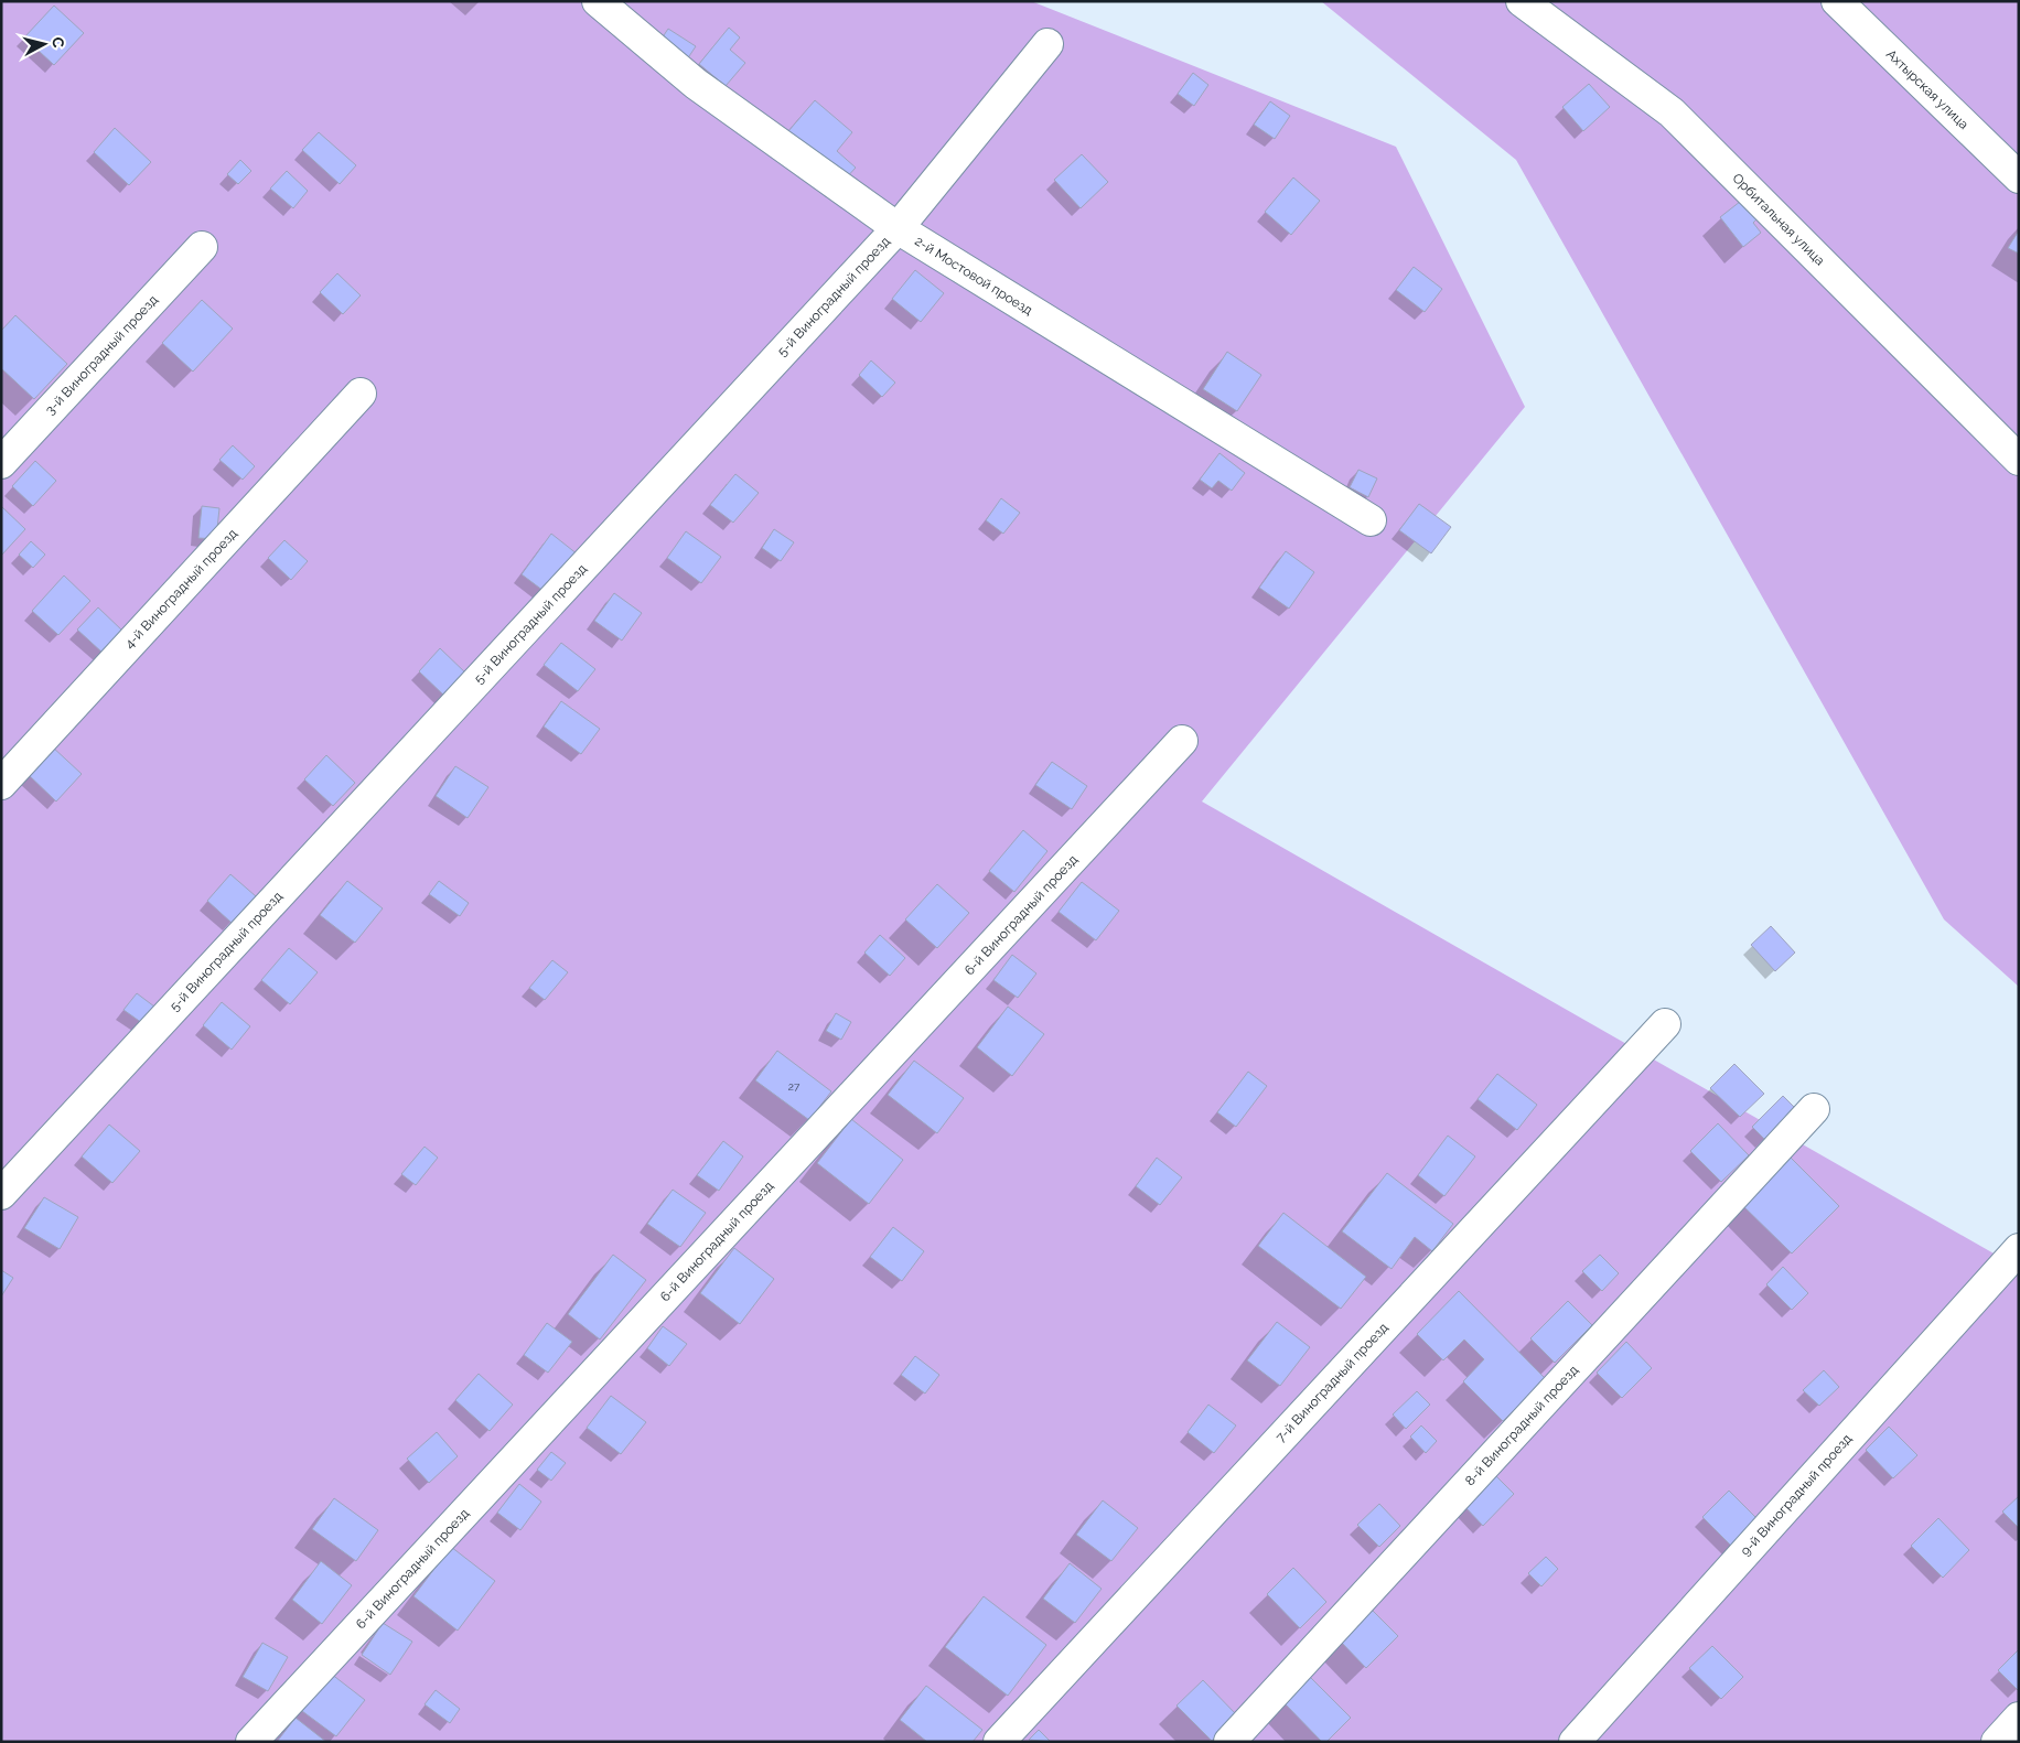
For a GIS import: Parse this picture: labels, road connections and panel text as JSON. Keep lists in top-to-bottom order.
{
  "streets": {
    "lane": [
      "Ахтырская улица",
      "Орбитальная улица",
      "2-й Мостовой проезд",
      "5-й Виноградный проезд",
      "3-й Виноградный проезд",
      "4-й Виноградный проезд",
      "6-й Виноградный проезд",
      "7-й Виноградный проезд",
      "8-й Виноградный проезд",
      "9-й Виноградный проезд"
    ]
  },
  "crossings": [
    ["2-й Мостовой проезд", "5-й Виноградный проезд"]
  ],
  "house_numbers": ["27"],
  "north": "right"
}
